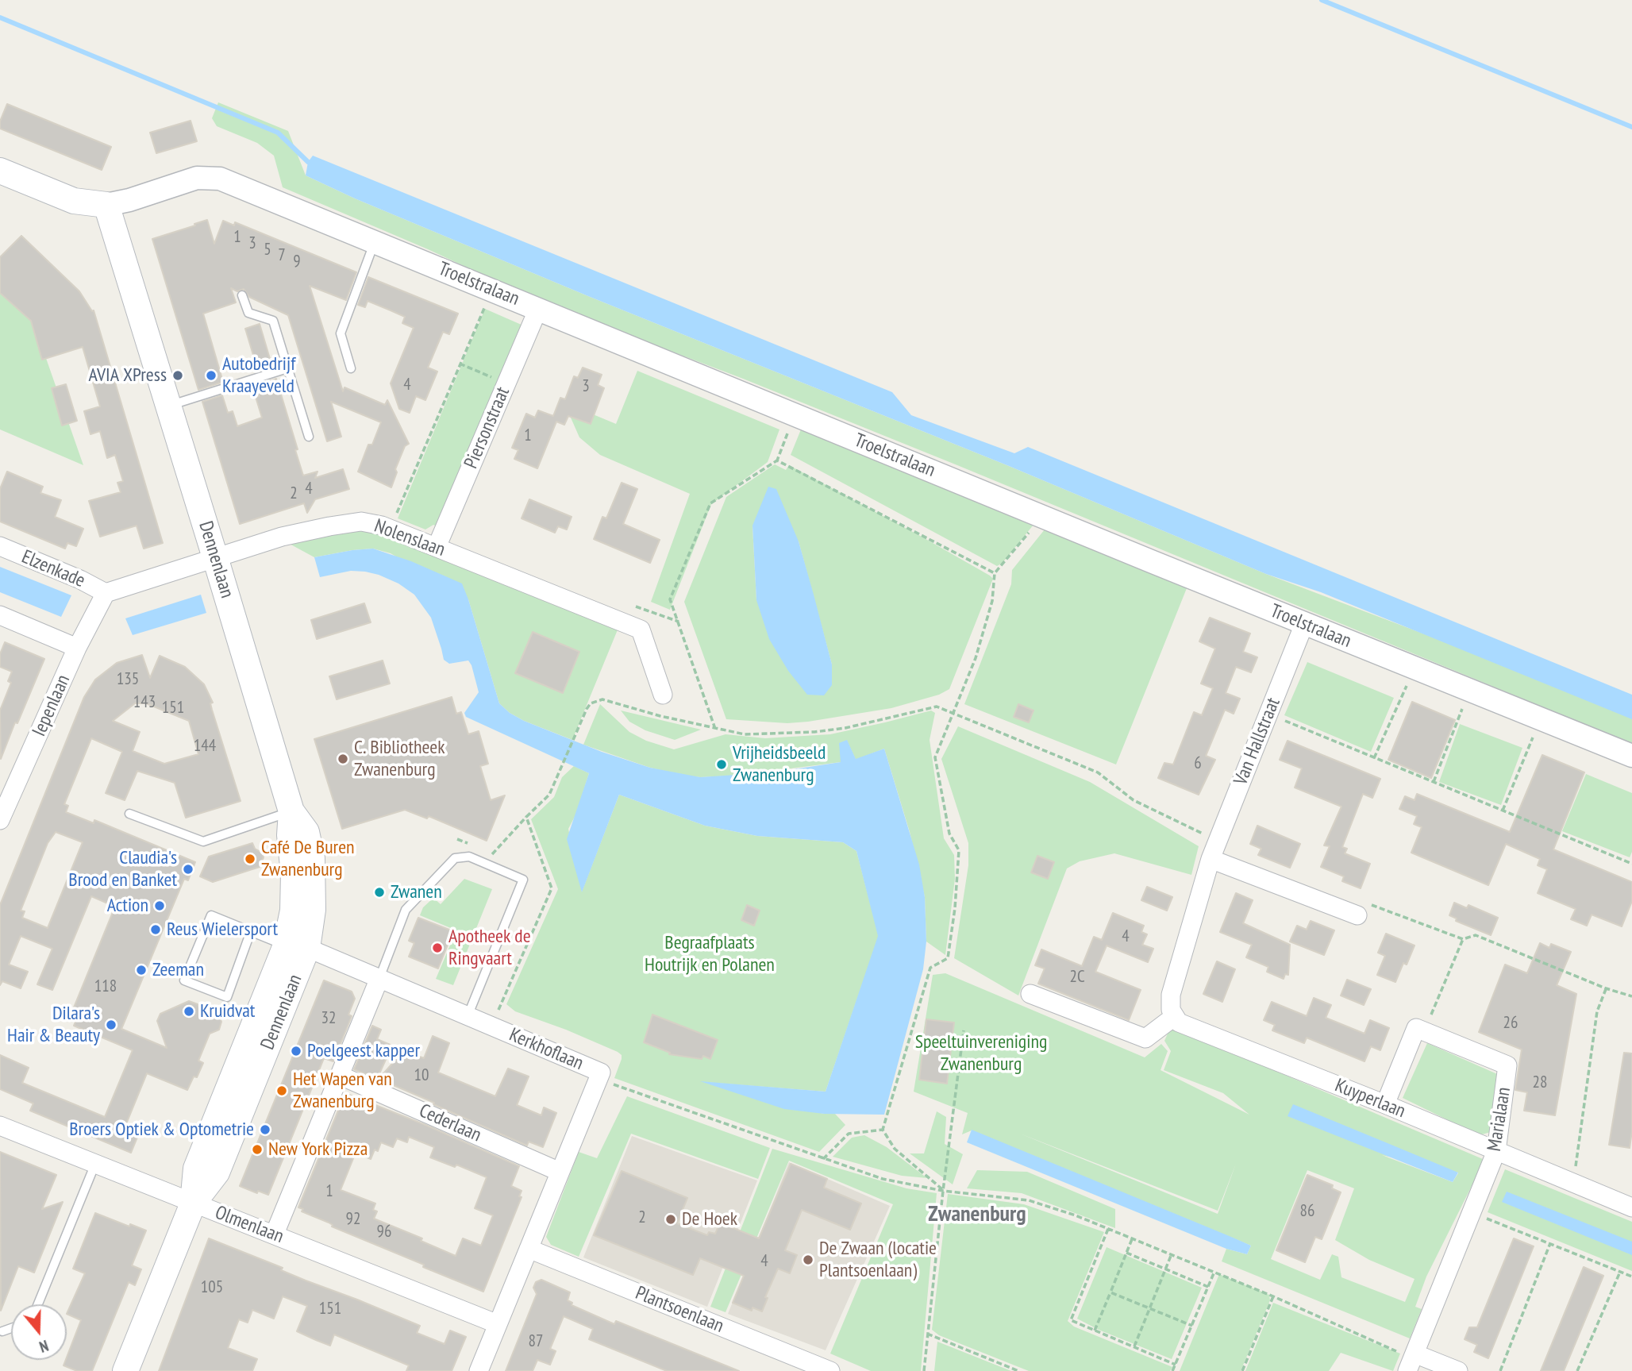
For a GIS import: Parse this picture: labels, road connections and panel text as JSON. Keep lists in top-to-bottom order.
{
  "streets": {
    "main road": ["Dennenlaan"],
    "street": [
      "Troelstralaan",
      "Piersonstraat",
      "Nolenslaan",
      "Elzenkade",
      "Iepenlaan",
      "Van Hallstraat",
      "Kerkhoflaan",
      "Kuyperlaan",
      "Marialaan",
      "Cederlaan",
      "Olmenlaan",
      "Plantsoenlaan"
    ]
  },
  "crossings": [
    ["Troelstralaan", "Piersonstraat"],
    ["Troelstralaan", "Dennenlaan"],
    ["Troelstralaan", "Van Hallstraat"],
    ["Piersonstraat", "Nolenslaan"],
    ["Nolenslaan", "Dennenlaan"],
    ["Nolenslaan", "Elzenkade"],
    ["Nolenslaan", "Iepenlaan"],
    ["Dennenlaan", "Kerkhoflaan"],
    ["Dennenlaan", "Olmenlaan"],
    ["Elzenkade", "Iepenlaan"],
    ["Van Hallstraat", "Kuyperlaan"],
    ["Kerkhoflaan", "Cederlaan"],
    ["Kerkhoflaan", "Olmenlaan"],
    ["Kerkhoflaan", "Plantsoenlaan"],
    ["Kuyperlaan", "Marialaan"]
  ],
  "districts": ["Zwanenburg"],
  "parks": ["Begraafplaats Houtrijk en Polanen", "Speeltuinvereniging Zwanenburg"],
  "places": [
    "AVIA XPress",
    "Autobedrijf Kraayeveld",
    "C. Bibliotheek Zwanenburg",
    "Vrijheidsbeeld Zwanenburg",
    "Café De Buren Zwanenburg",
    "Claudia's Brood en Banket",
    "Zwanen",
    "Action",
    "Reus Wielersport",
    "Apotheek de Ringvaart",
    "Zeeman",
    "Kruidvat",
    "Dilara's Hair & Beauty",
    "Poelgeest kapper",
    "Het Wapen van Zwanenburg",
    "Broers Optiek & Optometrie",
    "New York Pizza",
    "De Hoek",
    "De Zwaan (locatie Plantsoenlaan)"
  ],
  "house_numbers": [
    "1",
    "3",
    "5",
    "7",
    "9",
    "4",
    "3",
    "1",
    "4",
    "2",
    "135",
    "143",
    "151",
    "144",
    "6",
    "4",
    "2C",
    "118",
    "32",
    "26",
    "10",
    "28",
    "1",
    "86",
    "2",
    "92",
    "96",
    "4",
    "105",
    "151",
    "87"
  ],
  "north": "bottom"
}
